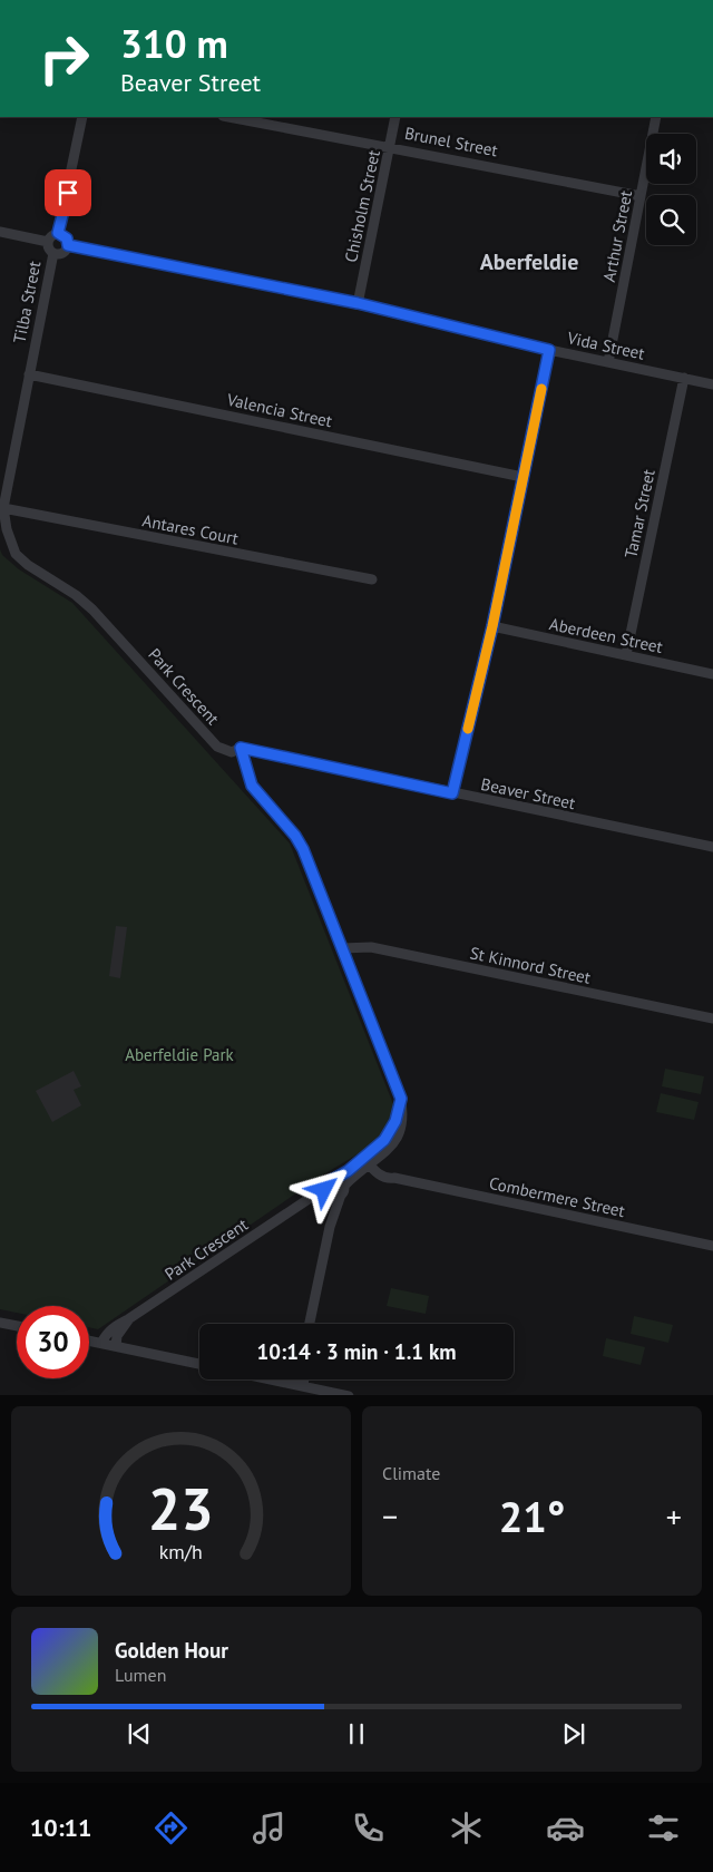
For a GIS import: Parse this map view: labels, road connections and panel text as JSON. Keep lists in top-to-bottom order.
{
  "streets": {
    "street": [
      "Brunel Street",
      "Chisholm Street",
      "Arthur Street",
      "Tilba Street",
      "Vida Street",
      "Valencia Street",
      "Tamar Street",
      "Antares Court",
      "Aberdeen Street",
      "Park Crescent",
      "Beaver Street",
      "St Kinnord Street",
      "Combermere Street"
    ]
  },
  "crossings": [
    ["Brunel Street", "Chisholm Street"],
    ["Brunel Street", "Arthur Street"],
    ["Chisholm Street", "Vida Street"],
    ["Arthur Street", "Vida Street"],
    ["Tilba Street", "Vida Street"],
    ["Tilba Street", "Valencia Street"],
    ["Tilba Street", "Antares Court"],
    ["Tilba Street", "Park Crescent"],
    ["Vida Street", "Tamar Street"],
    ["Tamar Street", "Aberdeen Street"],
    ["Park Crescent", "Beaver Street"]
  ],
  "districts": ["Aberfeldie"],
  "parks": ["Aberfeldie Park"],
  "page": {
    "turn": ["310 m", "Beaver Street"],
    "limit": "30",
    "trip": "10:14 · 3 min · 1.1 km",
    "tile": "Climate",
    "heat": ["−", "21°", "+"],
    "song": ["Golden Hour", "Lumen"],
    "tabs": "10:11",
    "gauge": ["23", "km/h"]
  }
}
